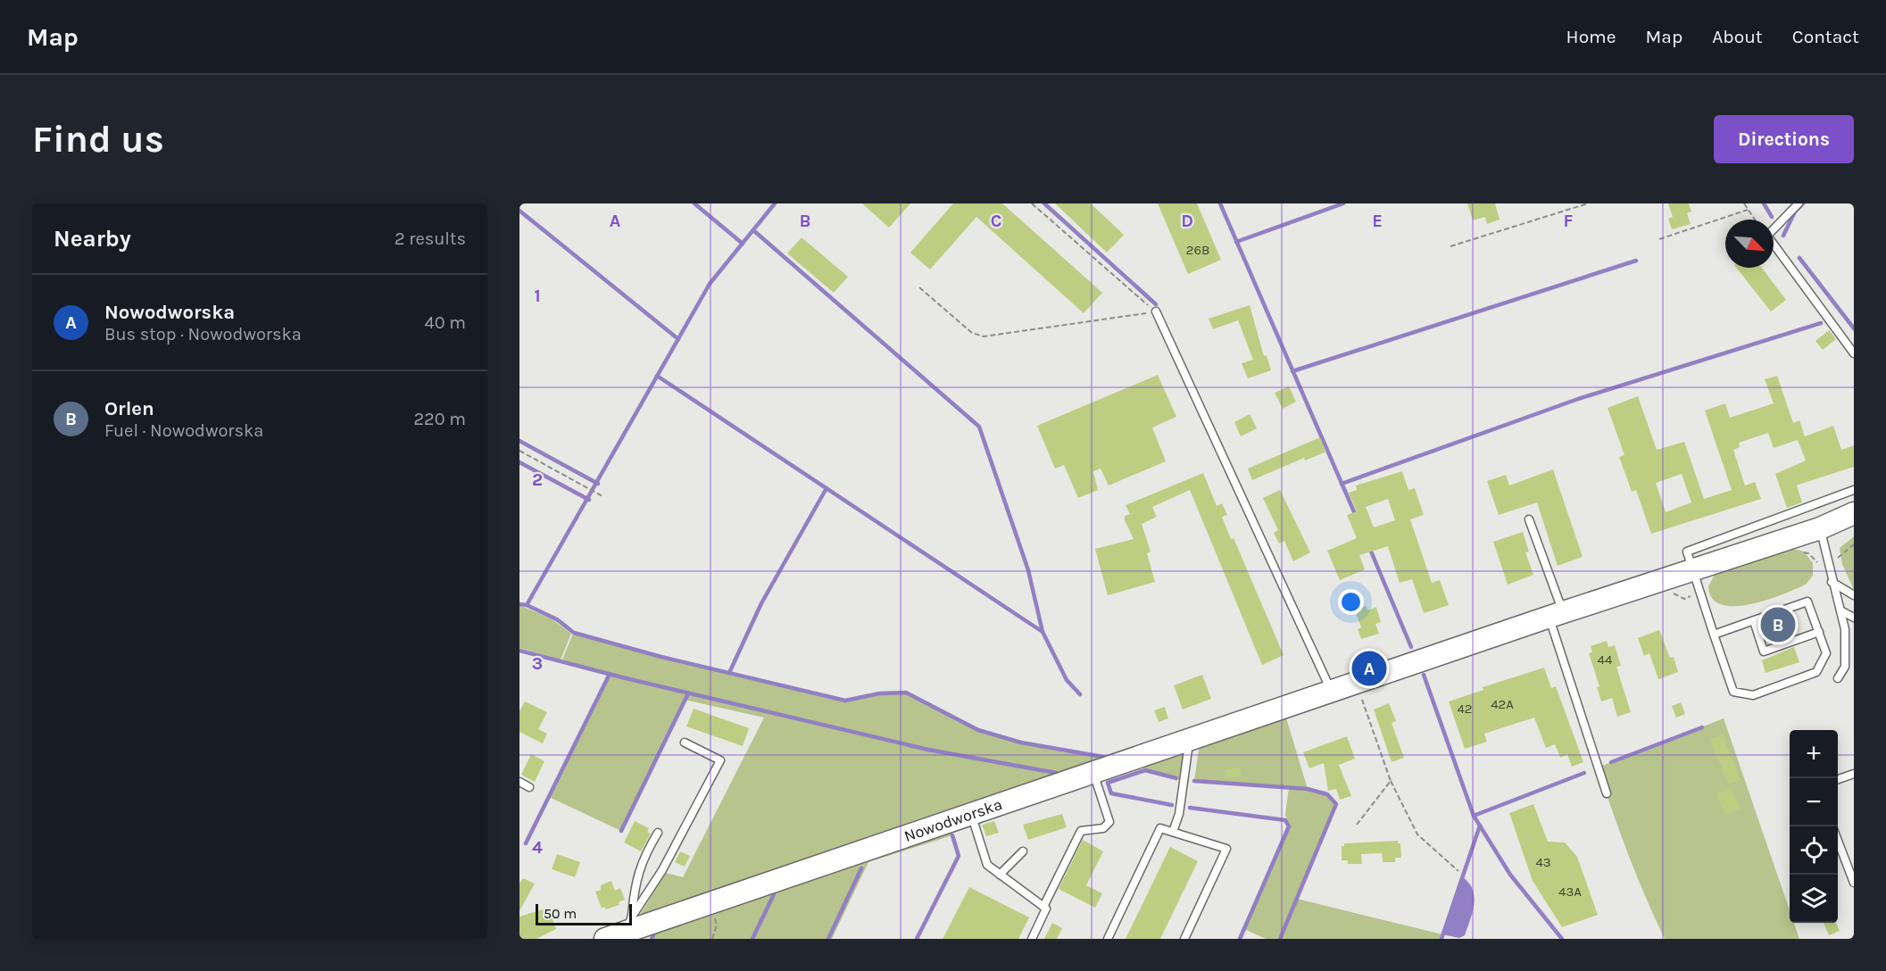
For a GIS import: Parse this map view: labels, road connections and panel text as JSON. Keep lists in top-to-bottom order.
{
  "streets": {
    "street": ["Nowodworska"]
  },
  "house_numbers": [
    "26B",
    "44",
    "42A",
    "42",
    "43",
    "43A"
  ],
  "scale_bar": "50 m",
  "north": "bottom right",
  "page": {
    "header": "Map",
    "nav": [
      "Home",
      "Map",
      "About",
      "Contact"
    ],
    "buttons": "Directions",
    "title": "Find us",
    "heading": ["Nearby", "2 results"],
    "list": [
      {
        "mark": "A",
        "name": "Nowodworska",
        "note": "Bus stop · Nowodworska",
        "value": "40 m"
      },
      {
        "mark": "B",
        "name": "Orlen",
        "note": "Fuel · Nowodworska",
        "value": "220 m"
      }
    ],
    "pins": ["B", "A"],
    "map_buttons": ["+", "−"],
    "scale": "50 m"
  },
  "grid": {
    "columns": [
      "A",
      "B",
      "C",
      "D",
      "E",
      "F"
    ],
    "rows": [
      "1",
      "2",
      "3",
      "4"
    ]
  }
}
